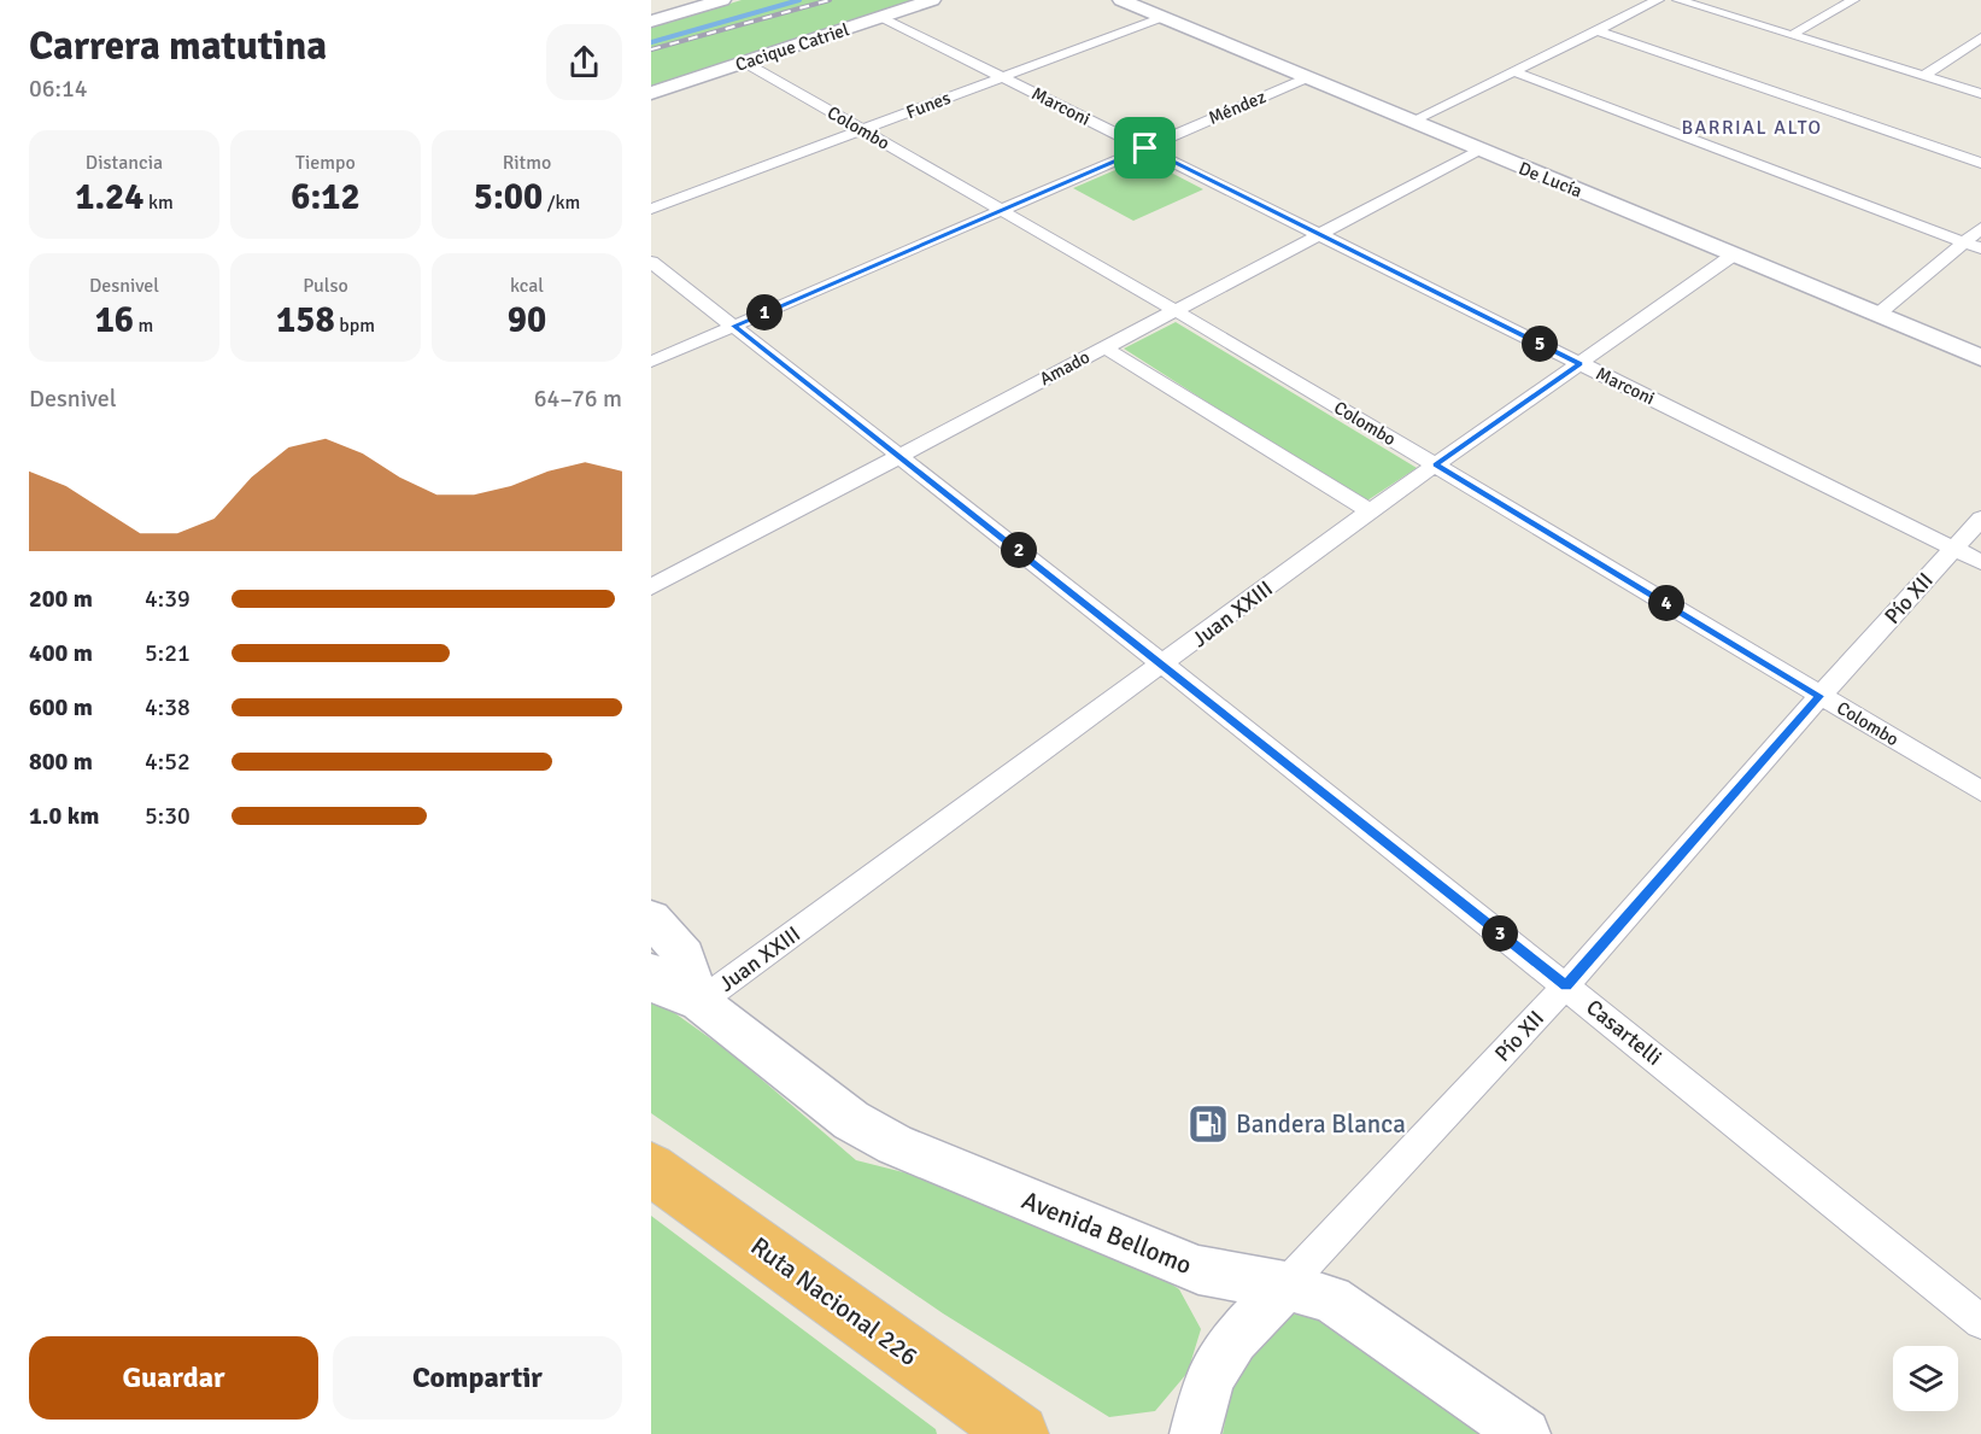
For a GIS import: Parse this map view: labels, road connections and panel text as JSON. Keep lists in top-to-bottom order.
{
  "streets": {
    "highway": ["Ruta Nacional 226"],
    "street": [
      "Cacique Catriel",
      "Funes",
      "Marconi",
      "Méndez",
      "Colombo",
      "De Lucía",
      "Amado",
      "Pío XII",
      "Juan XXIII",
      "Casartelli",
      "Avenida Bellomo"
    ]
  },
  "crossings": [
    ["Cacique Catriel", "Marconi"],
    ["Cacique Catriel", "Colombo"],
    ["Funes", "Marconi"],
    ["Funes", "Colombo"],
    ["Funes", "De Lucía"],
    ["Marconi", "Méndez"],
    ["Marconi", "Amado"],
    ["Marconi", "Pío XII"],
    ["Marconi", "Juan XXIII"],
    ["Méndez", "Colombo"],
    ["Méndez", "De Lucía"],
    ["Méndez", "Casartelli"],
    ["Colombo", "Amado"],
    ["Colombo", "Pío XII"],
    ["Colombo", "Juan XXIII"],
    ["De Lucía", "Amado"],
    ["De Lucía", "Juan XXIII"],
    ["Amado", "Casartelli"],
    ["Pío XII", "Casartelli"],
    ["Pío XII", "Avenida Bellomo"],
    ["Juan XXIII", "Casartelli"],
    ["Juan XXIII", "Avenida Bellomo"]
  ],
  "districts": ["BARRIAL ALTO"],
  "places": {
    "fuel station": ["Bandera Blanca"]
  },
  "page": {
    "heading": ["Carrera matutina", "06:14"],
    "stats": [
      ["Distancia", "1.24 km"],
      ["Tiempo", "6:12"],
      ["Ritmo", "5:00 /km"],
      ["Desnivel", "16 m"],
      ["Pulso", "158 bpm"],
      ["kcal", "90"]
    ],
    "pins": [
      "1",
      "5",
      "2",
      "4",
      "3"
    ],
    "chart": ["Desnivel", "64–76 m"],
    "list": [
      {
        "name": "200 m",
        "note": "4:39"
      },
      {
        "name": "400 m",
        "note": "5:21"
      },
      {
        "name": "600 m",
        "note": "4:38"
      },
      {
        "name": "800 m",
        "note": "4:52"
      },
      {
        "name": "1.0 km",
        "note": "5:30"
      }
    ],
    "buttons": ["Guardar", "Compartir"]
  }
}
